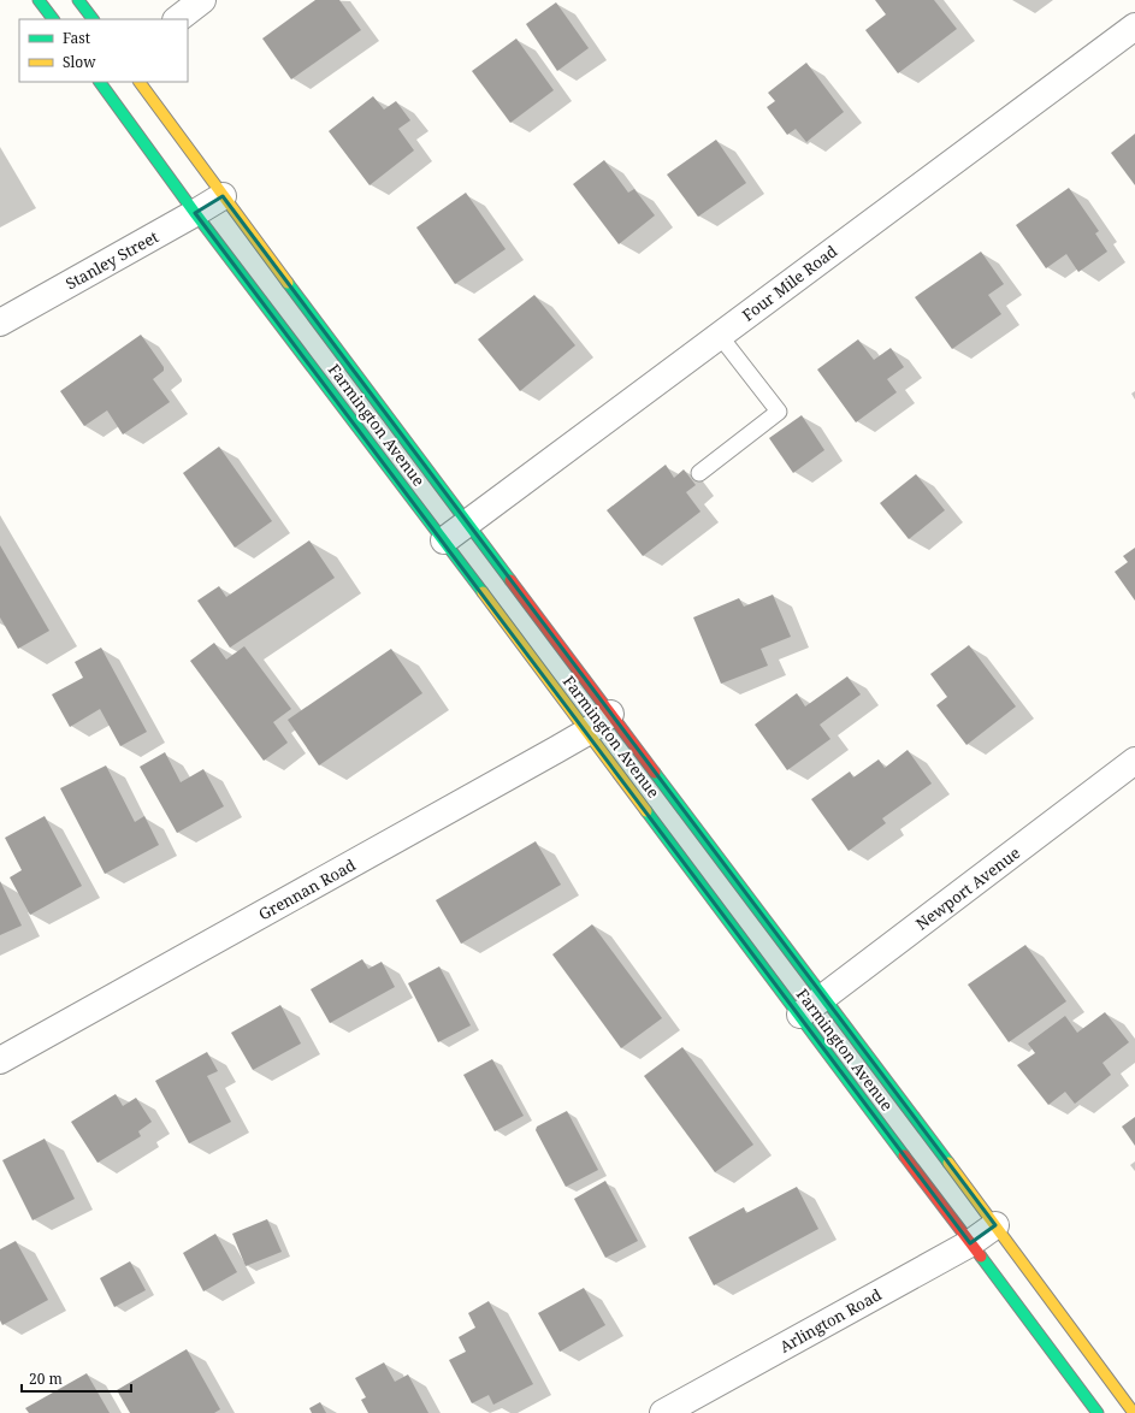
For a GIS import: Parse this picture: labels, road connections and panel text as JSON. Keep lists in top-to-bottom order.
{
  "streets": {
    "main road": ["Farmington Avenue"],
    "street": [
      "Stanley Street",
      "Four Mile Road",
      "Newport Avenue",
      "Grennan Road",
      "Arlington Road"
    ]
  },
  "crossings": [
    ["Stanley Street", "Farmington Avenue"],
    ["Four Mile Road", "Farmington Avenue"],
    ["Farmington Avenue", "Newport Avenue"],
    ["Farmington Avenue", "Grennan Road"],
    ["Farmington Avenue", "Arlington Road"]
  ],
  "legend": ["Fast", "Slow"],
  "scale_bar": "20 m"
}
